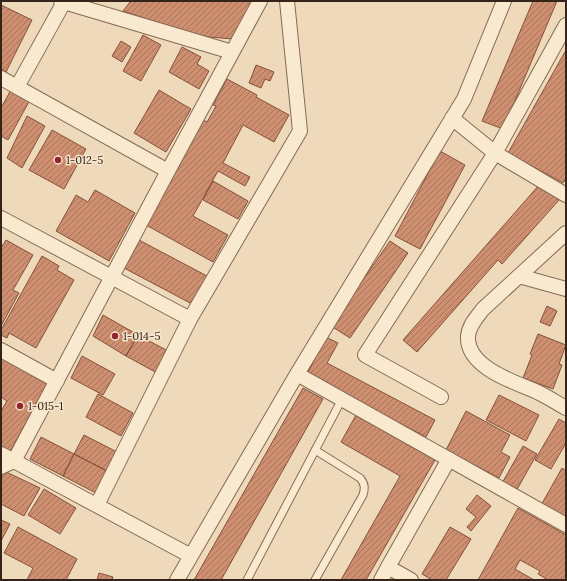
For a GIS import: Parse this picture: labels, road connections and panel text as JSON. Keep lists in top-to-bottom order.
{
  "places": ["1-012-5", "1-014-5", "1-015-1"]
}
